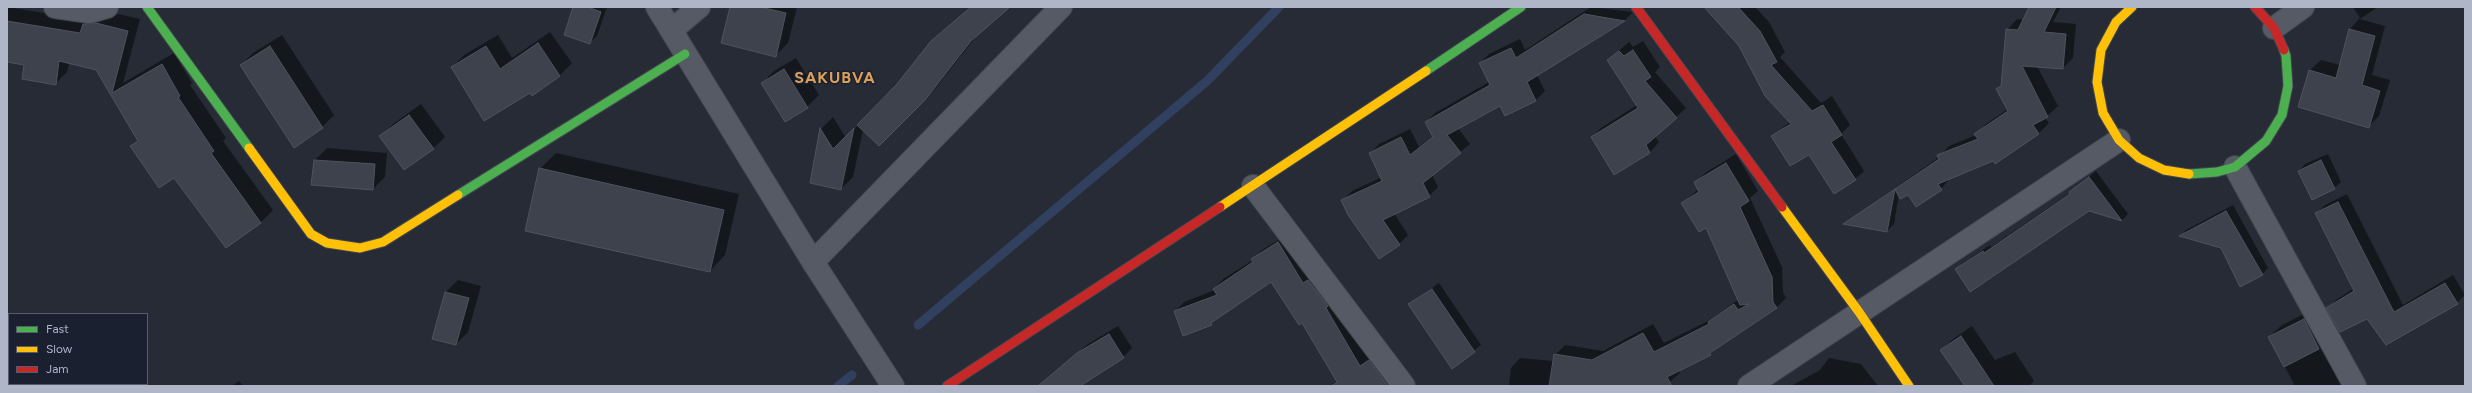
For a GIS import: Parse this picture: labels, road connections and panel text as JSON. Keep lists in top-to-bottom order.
{
  "districts": ["SAKUBVA"],
  "legend": ["Fast", "Slow", "Jam"]
}
